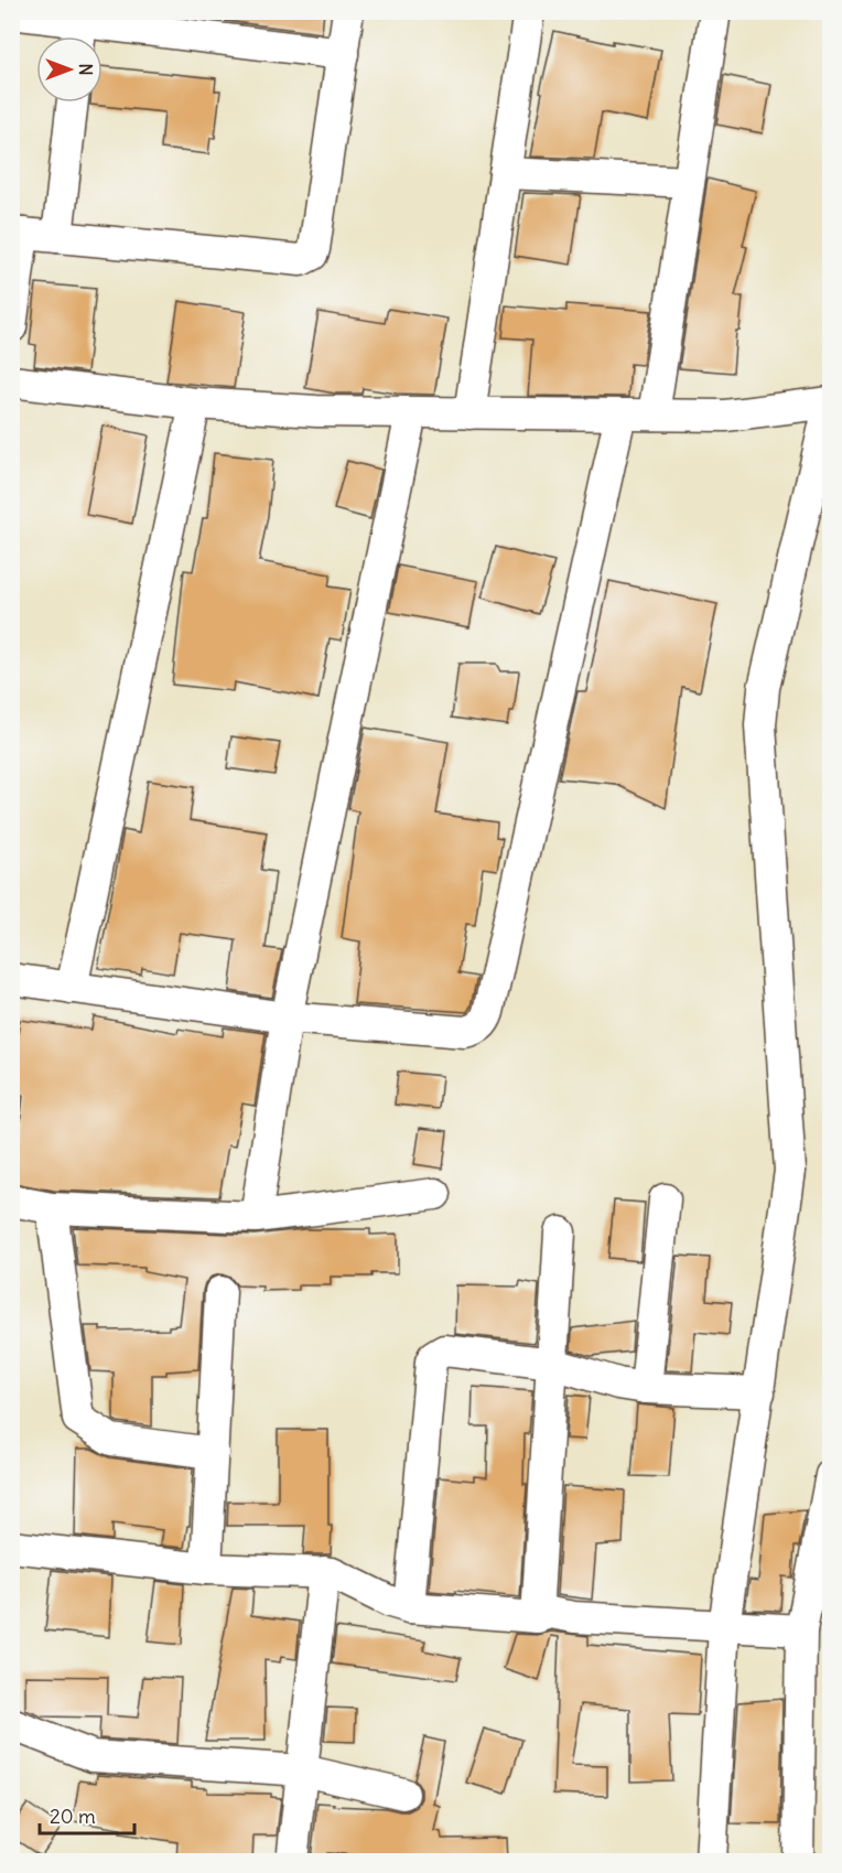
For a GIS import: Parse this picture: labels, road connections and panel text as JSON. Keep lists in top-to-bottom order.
{
  "scale_bar": "20 m",
  "north": "right"
}
